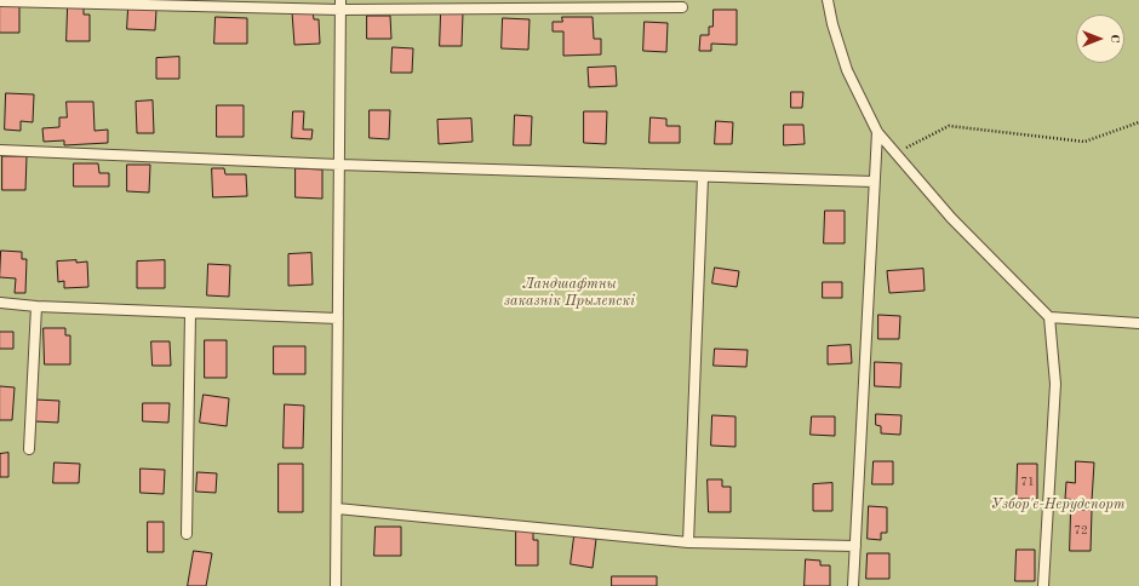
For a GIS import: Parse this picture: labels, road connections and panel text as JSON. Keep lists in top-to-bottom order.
{
  "parks": ["Ландшафтны заказнік Прылепскі", "Узбор'е-Нерудспорт"],
  "house_numbers": ["71", "72"],
  "north": "right"
}
